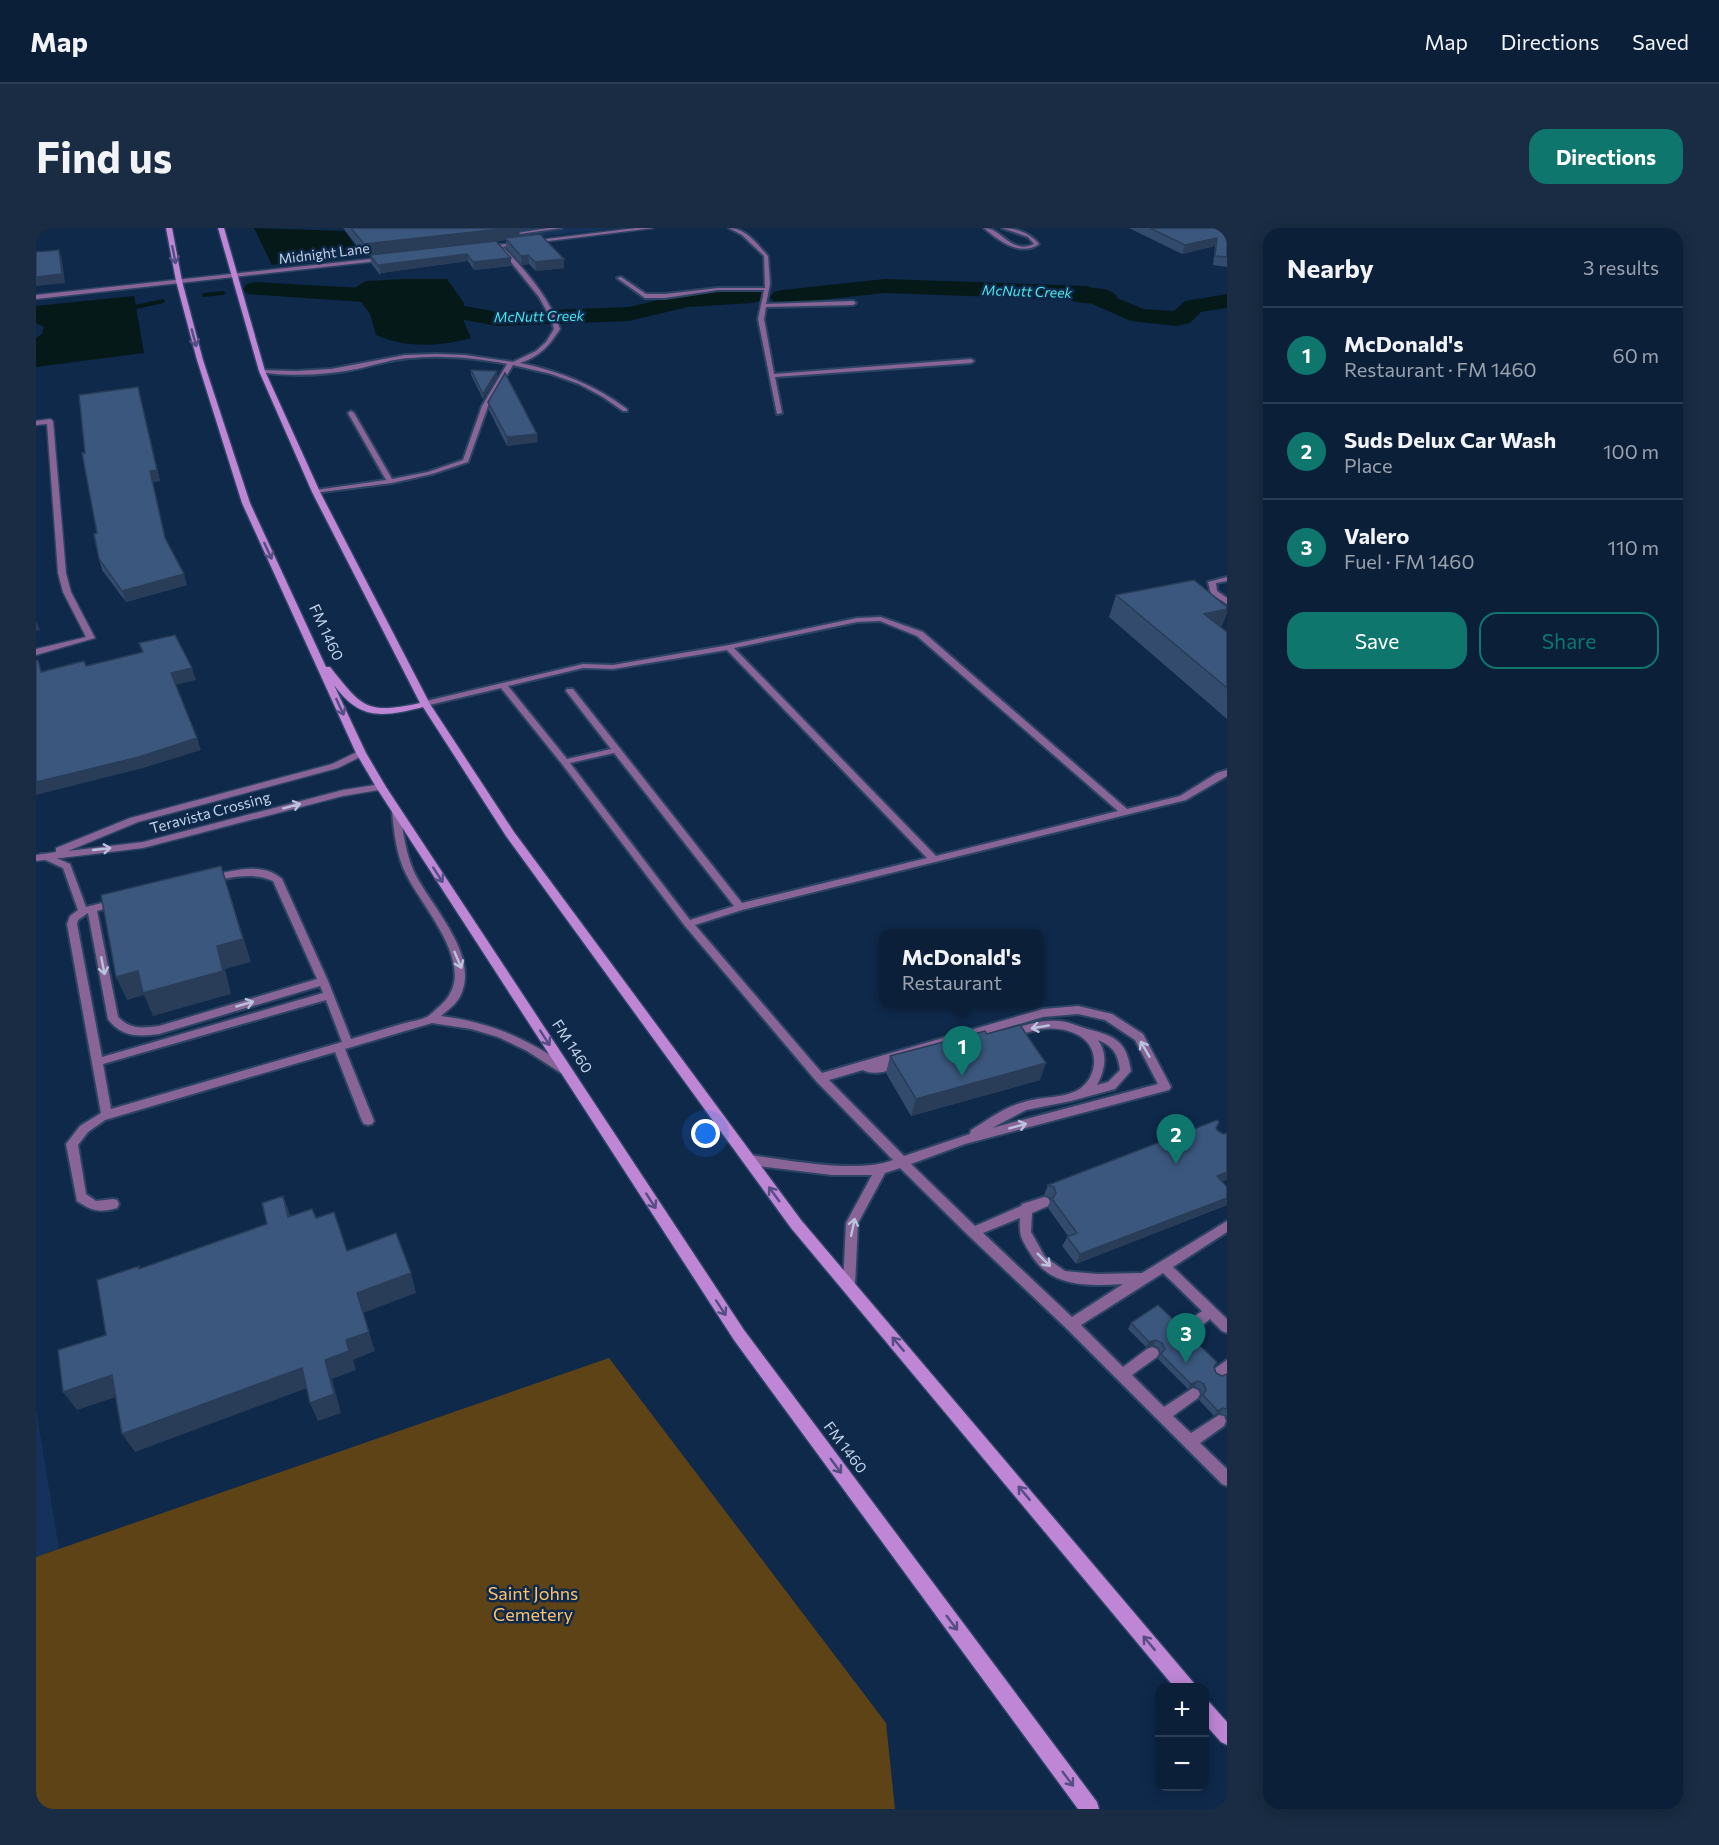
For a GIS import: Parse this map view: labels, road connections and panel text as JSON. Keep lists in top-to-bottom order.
{
  "streets": {
    "main road": ["FM 1460"],
    "street": ["Midnight Lane", "Teravista Crossing"]
  },
  "crossings": [
    ["Midnight Lane", "FM 1460"],
    ["FM 1460", "Teravista Crossing"]
  ],
  "water": ["McNutt Creek"],
  "parks": ["Saint Johns Cemetery"],
  "page": {
    "header": "Map",
    "nav": ["Map", "Directions", "Saved"],
    "buttons": [
      "Directions",
      ["Save", "Share"]
    ],
    "title": "Find us",
    "heading": ["Nearby", "3 results"],
    "list": [
      {
        "mark": "1",
        "name": "McDonald's",
        "note": "Restaurant · FM 1460",
        "value": "60 m"
      },
      {
        "mark": "2",
        "name": "Suds Delux Car Wash",
        "note": "Place",
        "value": "100 m"
      },
      {
        "mark": "3",
        "name": "Valero",
        "note": "Fuel · FM 1460",
        "value": "110 m"
      }
    ],
    "popup": ["McDonald's", "Restaurant"],
    "pins": ["1", "2", "3"],
    "map_buttons": ["+", "−"]
  }
}
